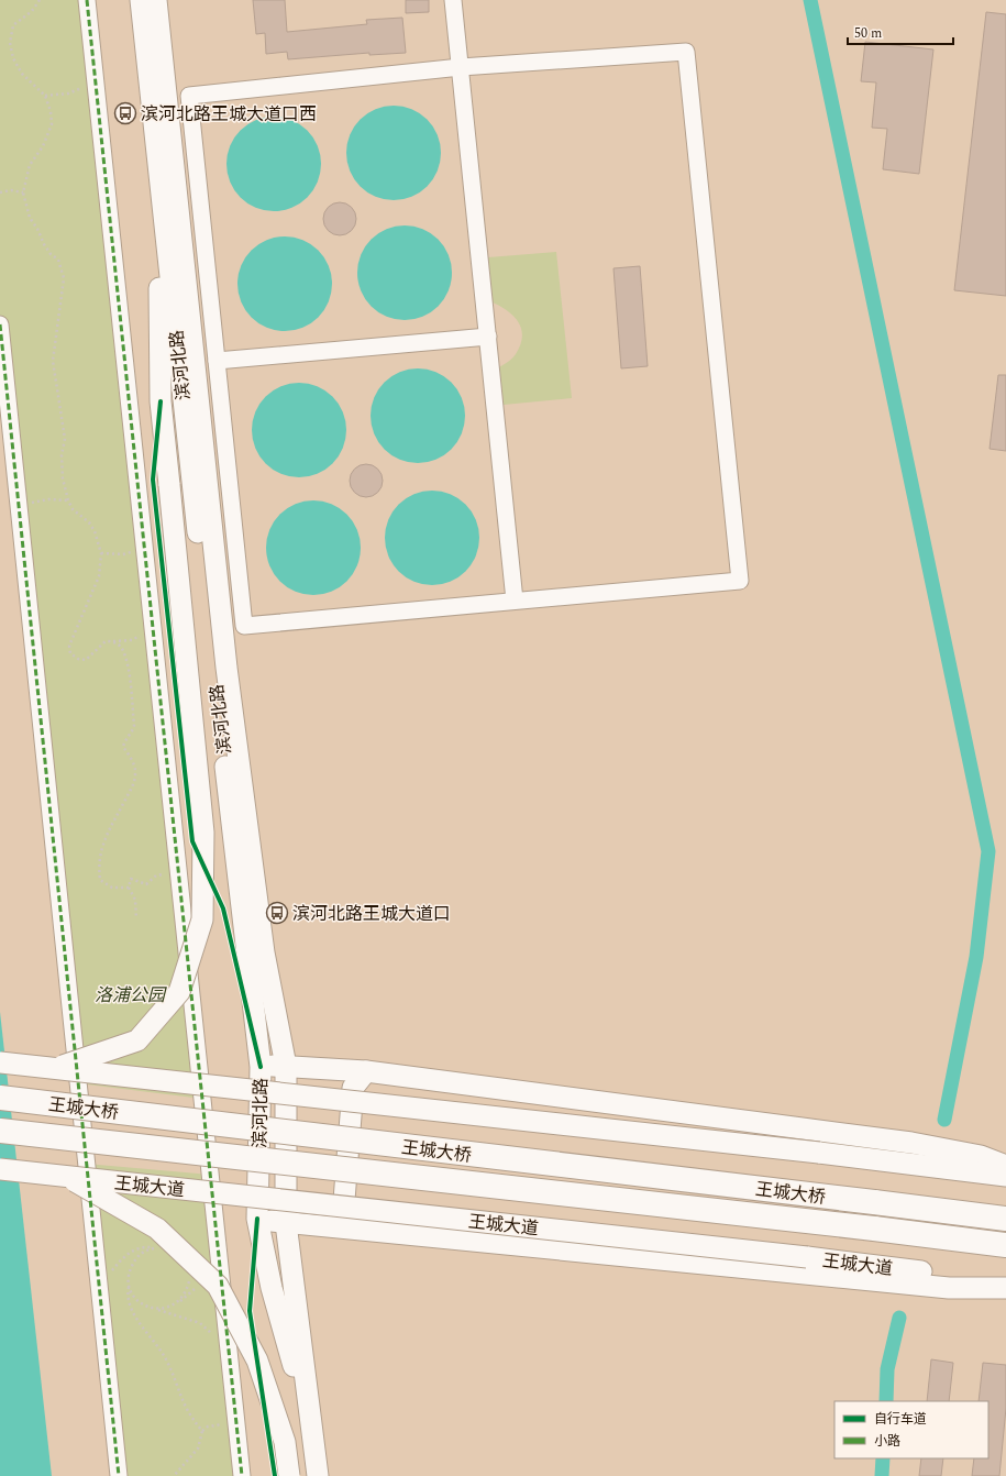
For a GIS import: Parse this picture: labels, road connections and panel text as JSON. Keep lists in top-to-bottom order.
{
  "streets": {
    "highway": ["王城大桥", "王城大道"],
    "main road": ["滨河北路"]
  },
  "crossings": [
    ["王城大桥", "王城大道"]
  ],
  "parks": ["洛浦公园"],
  "places": {
    "bus stop": ["滨河北路王城大道口西", "滨河北路王城大道口"]
  },
  "legend": ["自行车道", "小路"],
  "scale_bar": "50 m"
}
